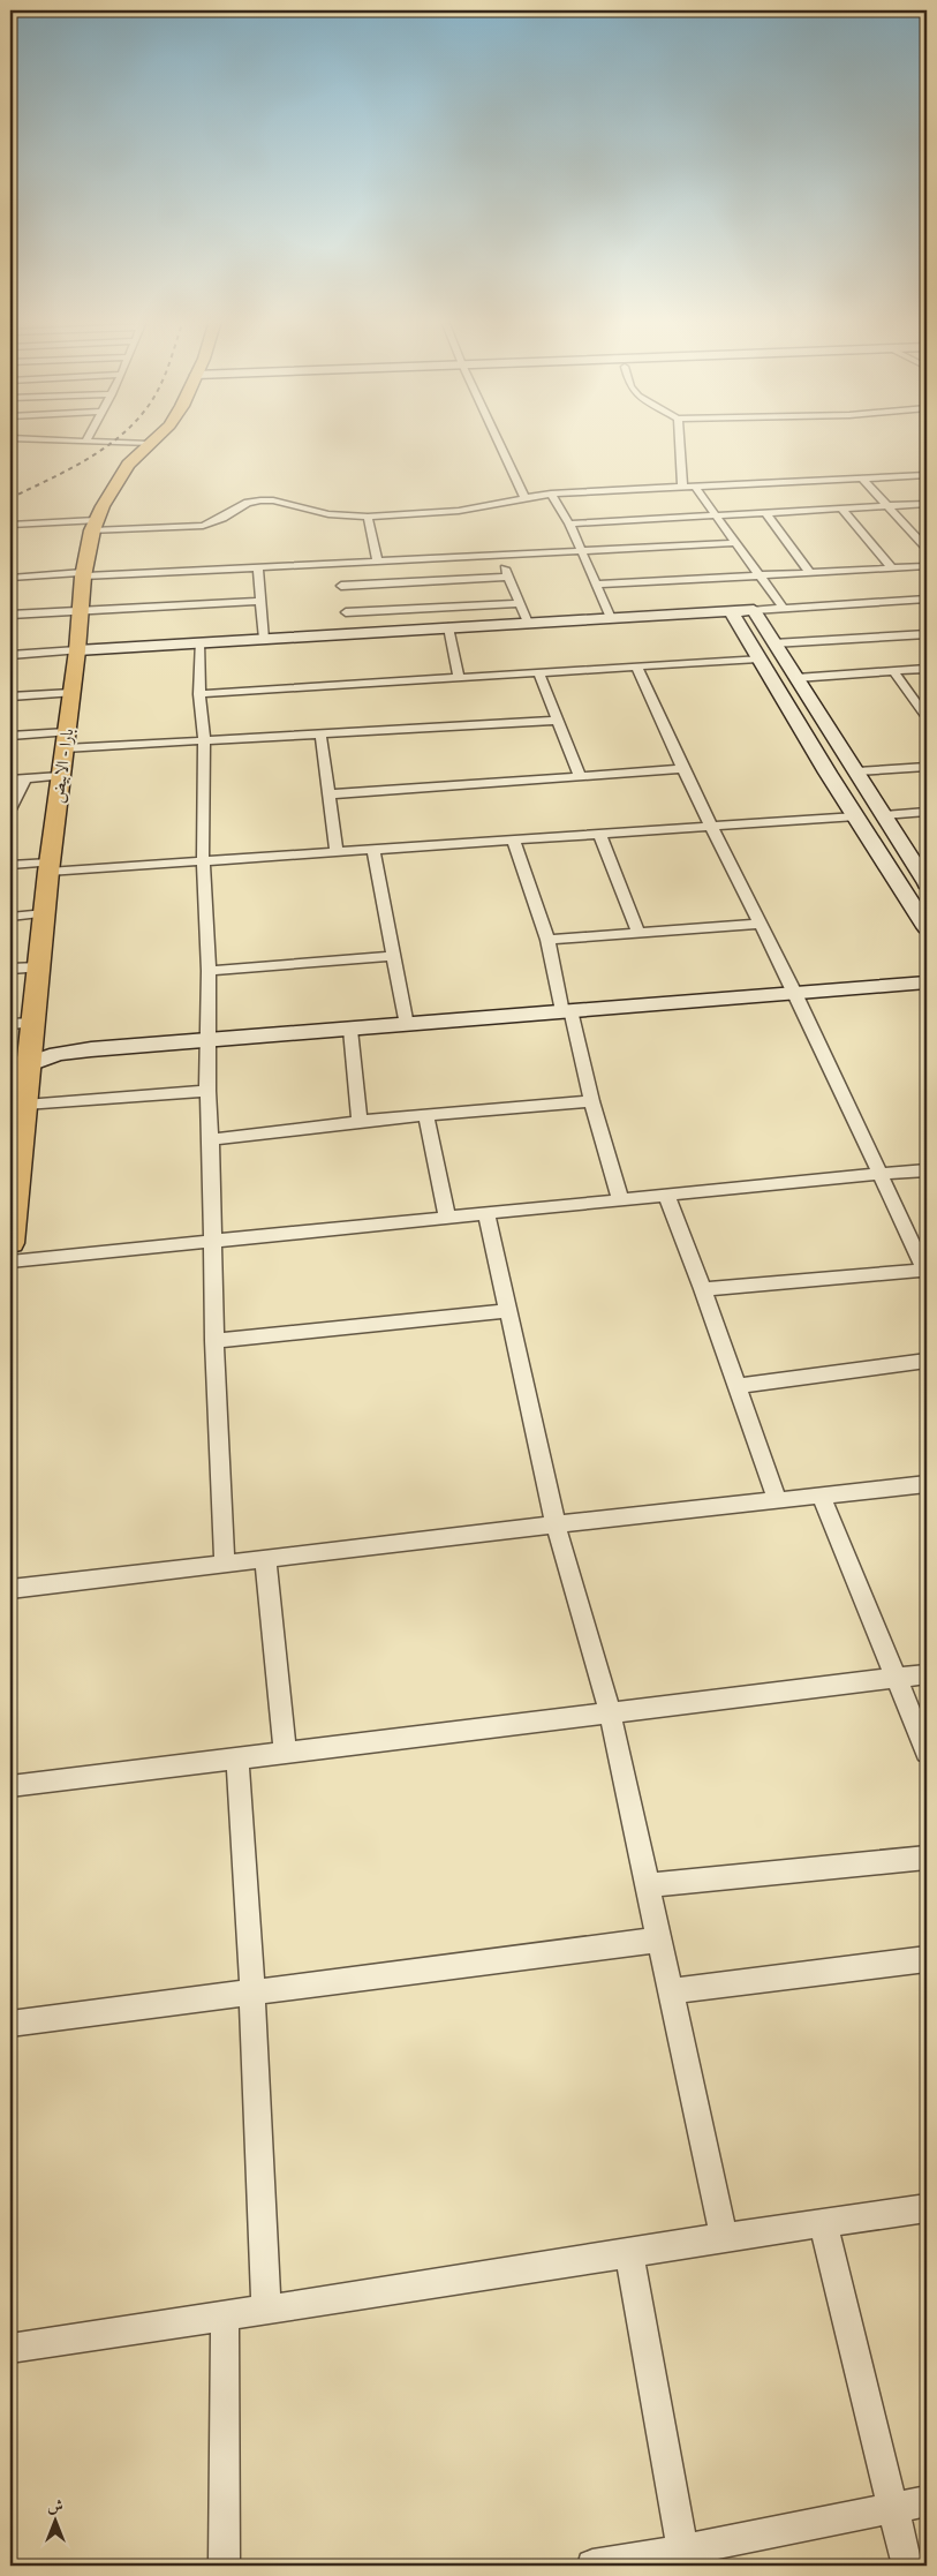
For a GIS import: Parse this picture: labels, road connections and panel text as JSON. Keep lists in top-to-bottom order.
{
  "streets": {
    "main road": ["بارا - الابيض"]
  },
  "north": "top"
}
